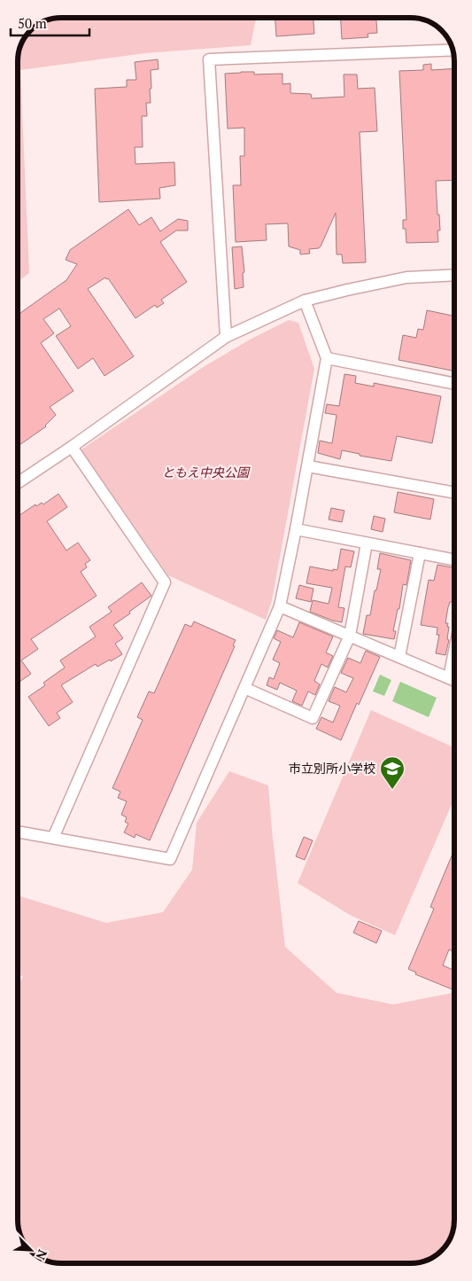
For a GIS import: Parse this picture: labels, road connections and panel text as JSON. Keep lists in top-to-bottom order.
{
  "parks": ["ともえ中央公園"],
  "places": {
    "school or university": ["市立別所小学校"]
  },
  "scale_bar": "50 m",
  "north": "bottom right"
}
